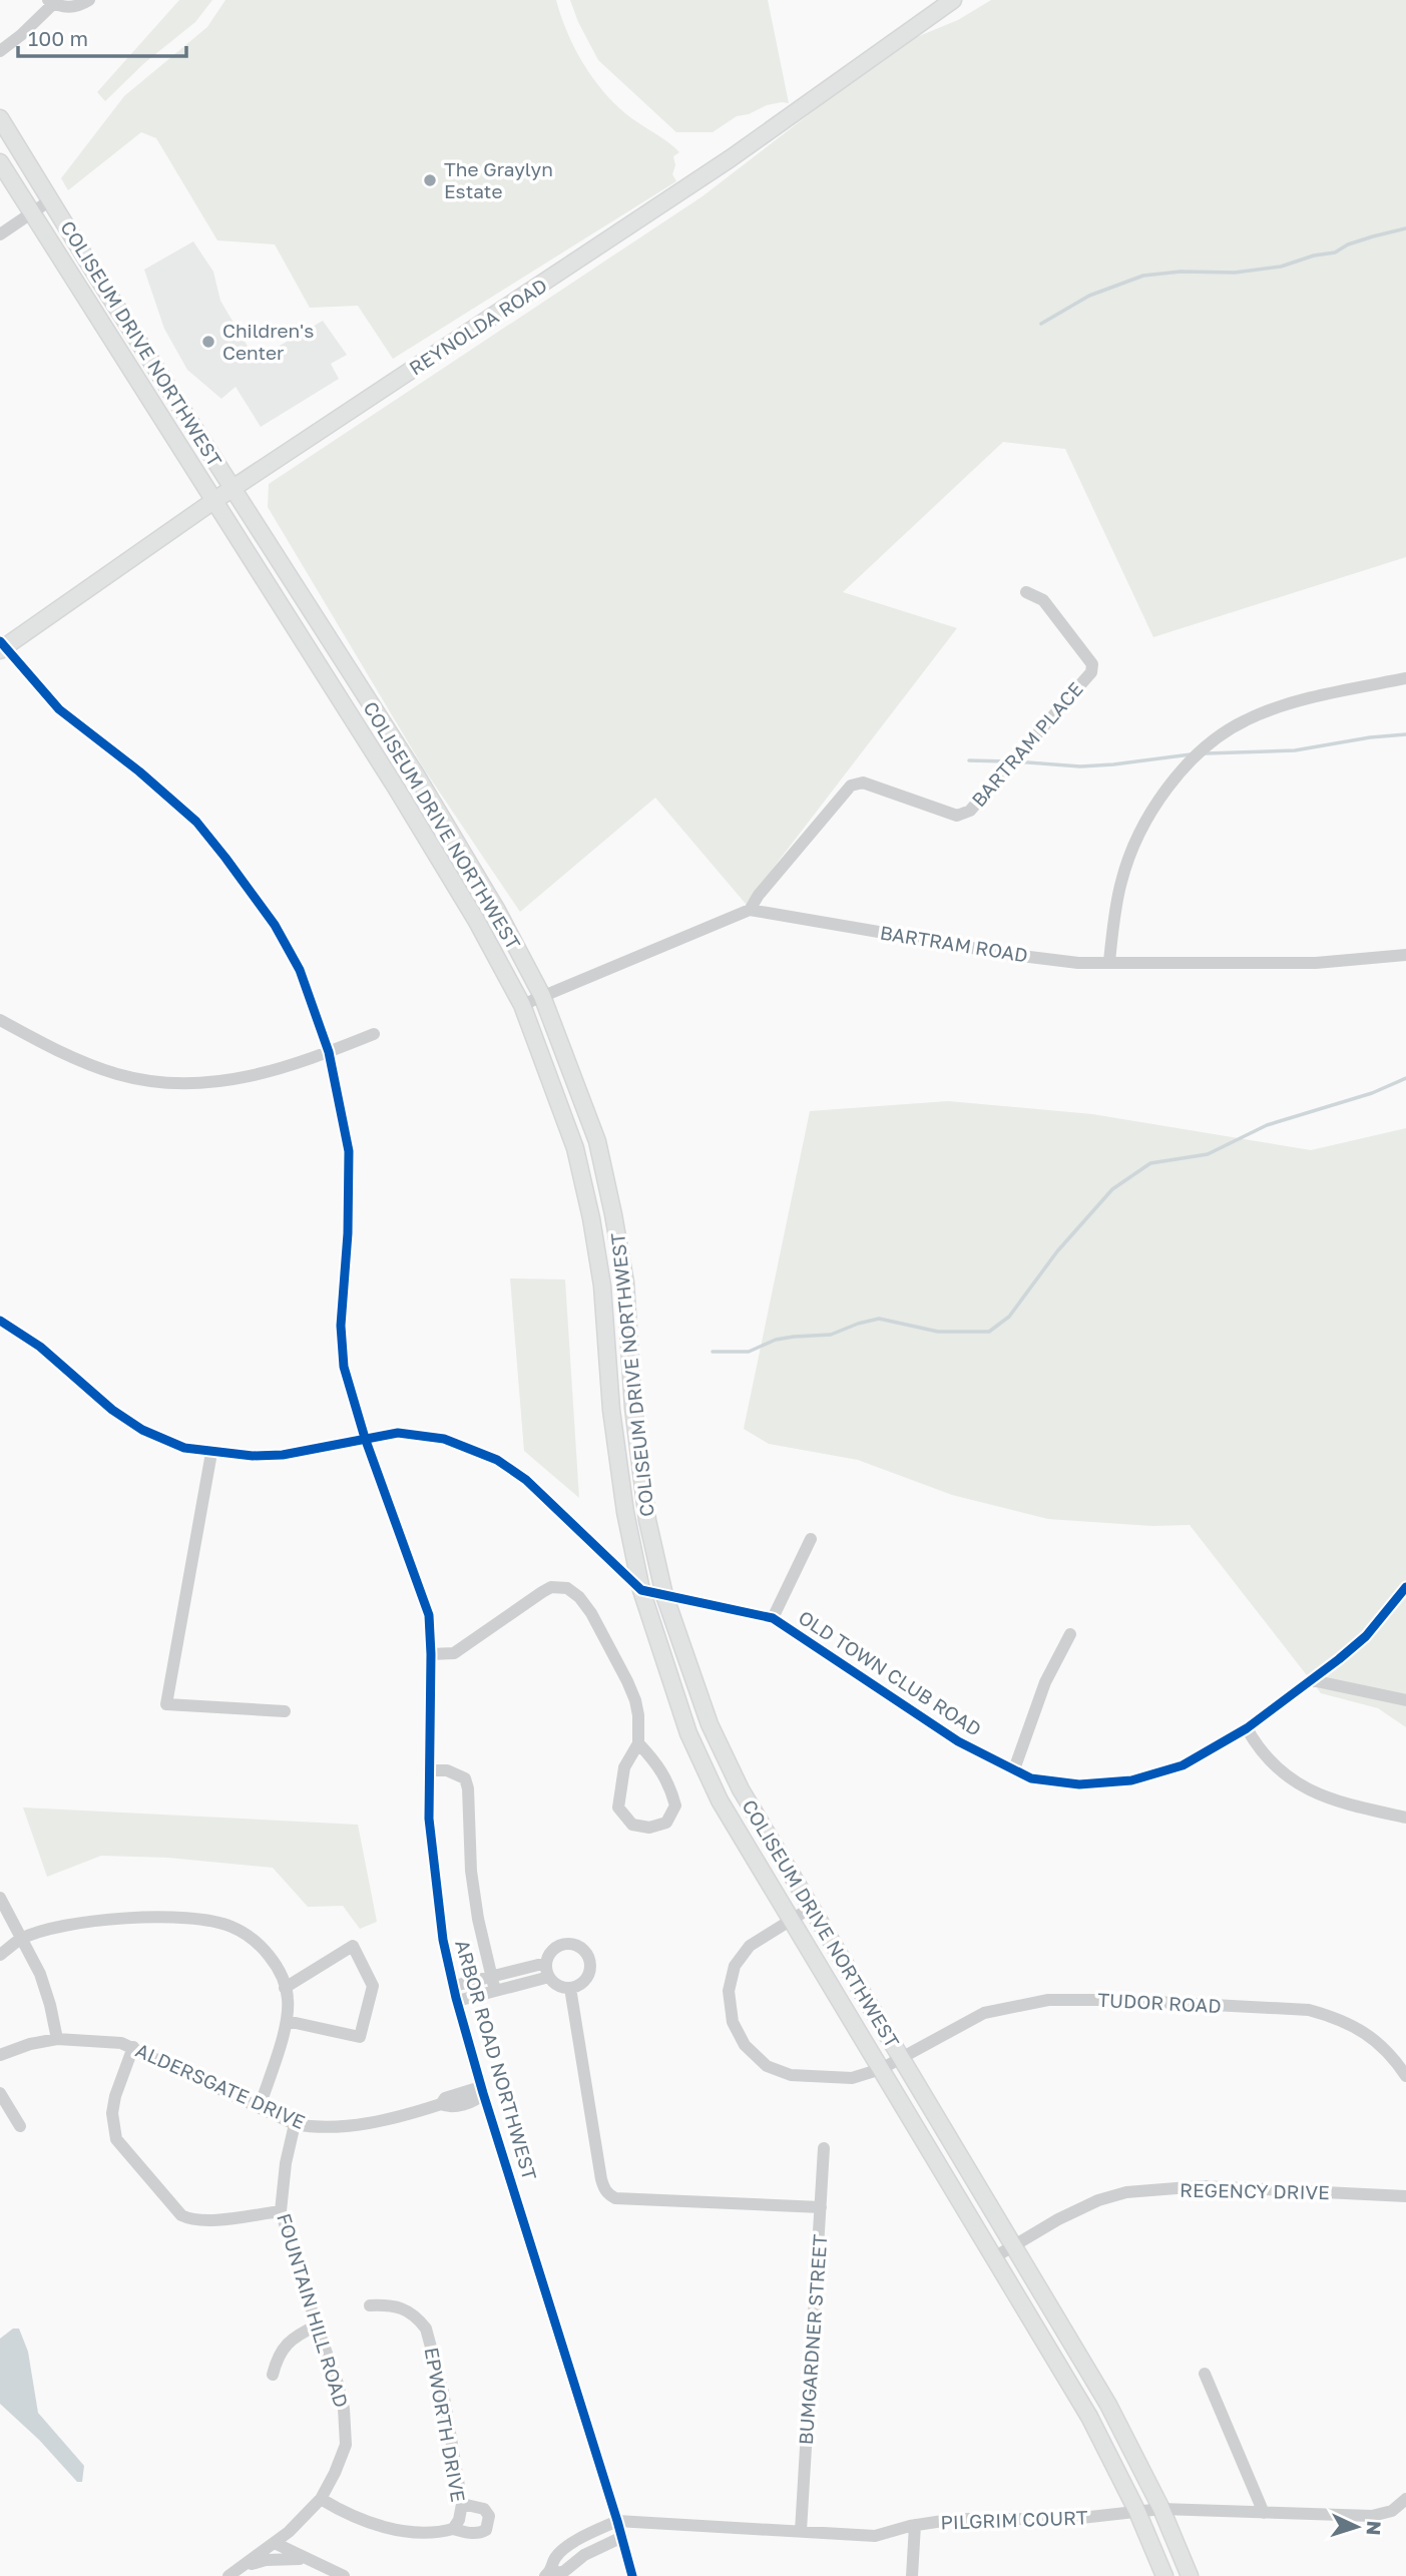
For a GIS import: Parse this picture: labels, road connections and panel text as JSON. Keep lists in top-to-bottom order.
{
  "streets": {
    "main road": ["REYNOLDA ROAD", "COLISEUM DRIVE NORTHWEST"],
    "street": [
      "BARTRAM PLACE",
      "BARTRAM ROAD",
      "OLD TOWN CLUB ROAD",
      "TUDOR ROAD",
      "ARBOR ROAD NORTHWEST",
      "ALDERSGATE DRIVE",
      "REGENCY DRIVE",
      "FOUNTAIN HILL ROAD",
      "BUMGARDNER STREET",
      "EPWORTH DRIVE",
      "PILGRIM COURT"
    ]
  },
  "crossings": [
    ["REYNOLDA ROAD", "COLISEUM DRIVE NORTHWEST"],
    ["REYNOLDA ROAD", "ARBOR ROAD NORTHWEST"],
    ["COLISEUM DRIVE NORTHWEST", "OLD TOWN CLUB ROAD"],
    ["COLISEUM DRIVE NORTHWEST", "TUDOR ROAD"],
    ["COLISEUM DRIVE NORTHWEST", "REGENCY DRIVE"],
    ["COLISEUM DRIVE NORTHWEST", "PILGRIM COURT"],
    ["BARTRAM PLACE", "BARTRAM ROAD"],
    ["ARBOR ROAD NORTHWEST", "ALDERSGATE DRIVE"],
    ["ARBOR ROAD NORTHWEST", "PILGRIM COURT"],
    ["ALDERSGATE DRIVE", "FOUNTAIN HILL ROAD"],
    ["FOUNTAIN HILL ROAD", "EPWORTH DRIVE"],
    ["BUMGARDNER STREET", "PILGRIM COURT"]
  ],
  "places": ["The Graylyn Estate", "Children's Center"],
  "scale_bar": "100 m",
  "north": "right"
}
